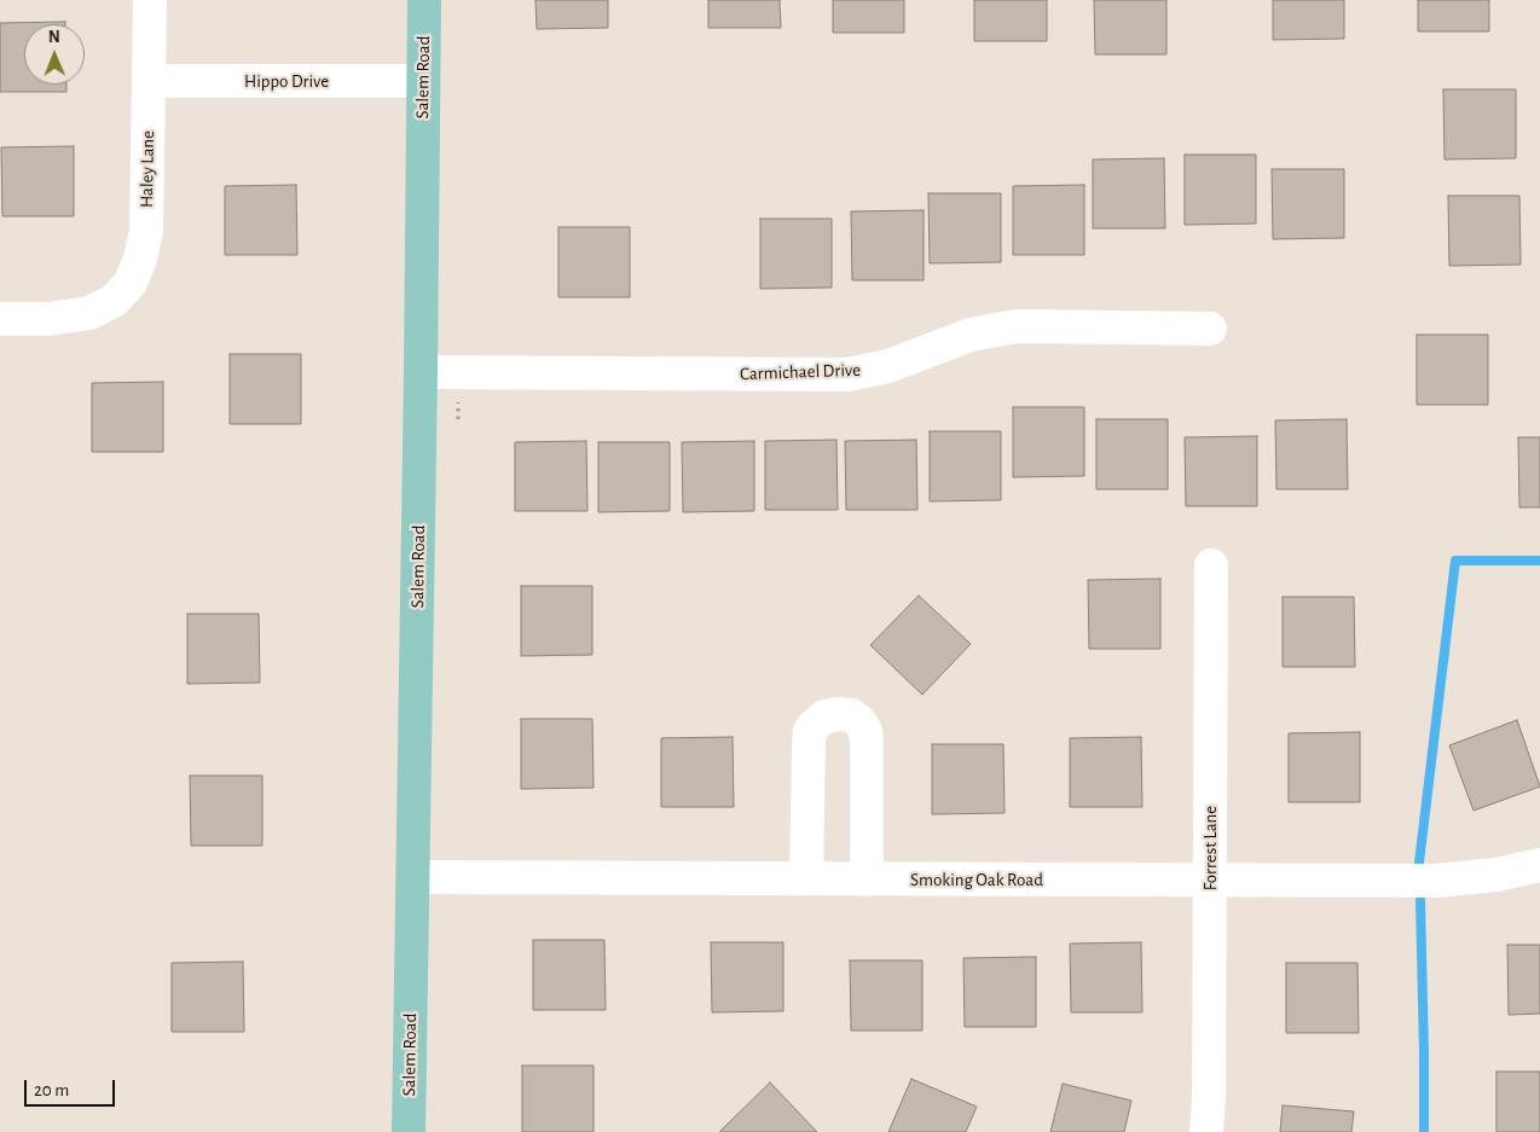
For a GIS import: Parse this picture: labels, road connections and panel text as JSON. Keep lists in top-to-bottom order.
{
  "streets": {
    "main road": ["Salem Road"],
    "street": [
      "Hippo Drive",
      "Haley Lane",
      "Carmichael Drive",
      "Forrest Lane",
      "Smoking Oak Road"
    ]
  },
  "crossings": [
    ["Salem Road", "Hippo Drive"],
    ["Salem Road", "Carmichael Drive"],
    ["Salem Road", "Smoking Oak Road"],
    ["Hippo Drive", "Haley Lane"],
    ["Forrest Lane", "Smoking Oak Road"]
  ],
  "scale_bar": "20 m",
  "north": "top"
}
